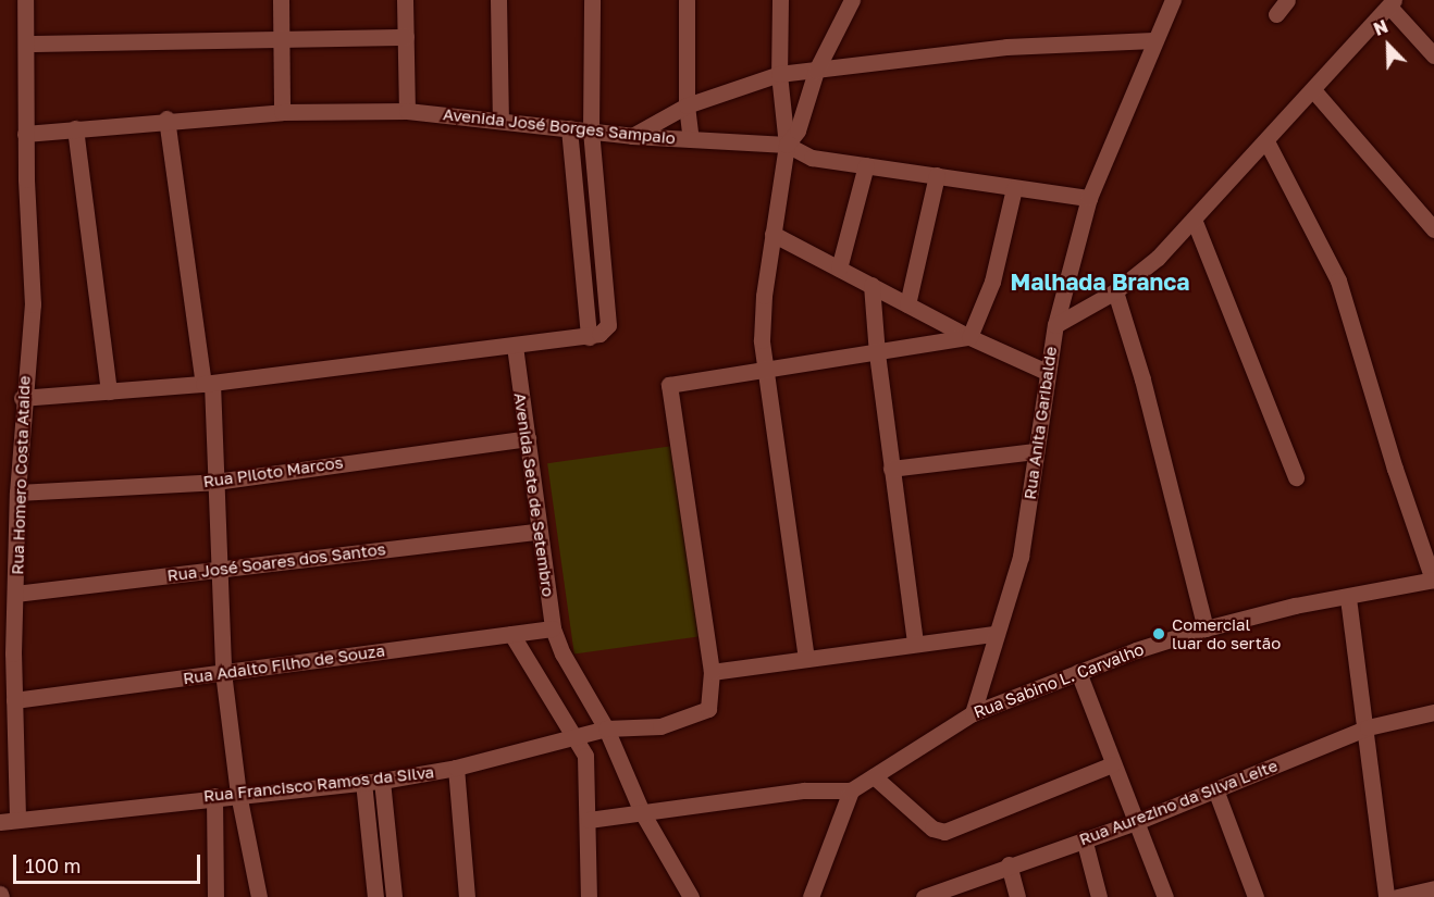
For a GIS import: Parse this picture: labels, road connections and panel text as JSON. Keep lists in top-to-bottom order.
{
  "streets": {
    "street": [
      "Avenida José Borges Sampaio",
      "Rua Anita Garibalde",
      "Rua Piloto Marcos",
      "Rua Homero Costa Ataide",
      "Avenida Sete de Setembro",
      "Rua José Soares dos Santos",
      "Rua Adalto Filho de Souza",
      "Rua Sabino L. Carvalho",
      "Rua Francisco Ramos da Silva",
      "Rua Aurezino da Silva Leite"
    ]
  },
  "crossings": [
    ["Avenida José Borges Sampaio", "Rua Homero Costa Ataide"],
    ["Rua Anita Garibalde", "Rua Sabino L. Carvalho"],
    ["Rua Piloto Marcos", "Rua Homero Costa Ataide"],
    ["Rua Piloto Marcos", "Avenida Sete de Setembro"],
    ["Rua Homero Costa Ataide", "Rua José Soares dos Santos"],
    ["Rua Homero Costa Ataide", "Rua Adalto Filho de Souza"],
    ["Rua Homero Costa Ataide", "Rua Francisco Ramos da Silva"],
    ["Avenida Sete de Setembro", "Rua José Soares dos Santos"],
    ["Avenida Sete de Setembro", "Rua Adalto Filho de Souza"],
    ["Avenida Sete de Setembro", "Rua Francisco Ramos da Silva"]
  ],
  "districts": ["Malhada Branca"],
  "places": ["Comercial luar do sertão"],
  "scale_bar": "100 m",
  "north": "top left"
}
